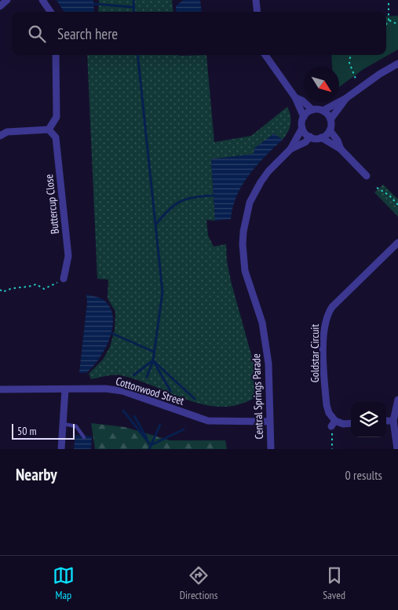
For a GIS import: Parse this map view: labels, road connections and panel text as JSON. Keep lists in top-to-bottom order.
{
  "streets": {
    "street": [
      "Buttercup Close",
      "Goldstar Circuit",
      "Cottonwood Street",
      "Central Springs Parade"
    ]
  },
  "crossings": [
    ["Cottonwood Street", "Central Springs Parade"]
  ],
  "scale_bar": "50 m",
  "north": "bottom right",
  "page": {
    "search": "Search here",
    "scale": "50 m",
    "heading": ["Nearby", "0 results"],
    "nav": ["Map", "Directions", "Saved"]
  }
}
